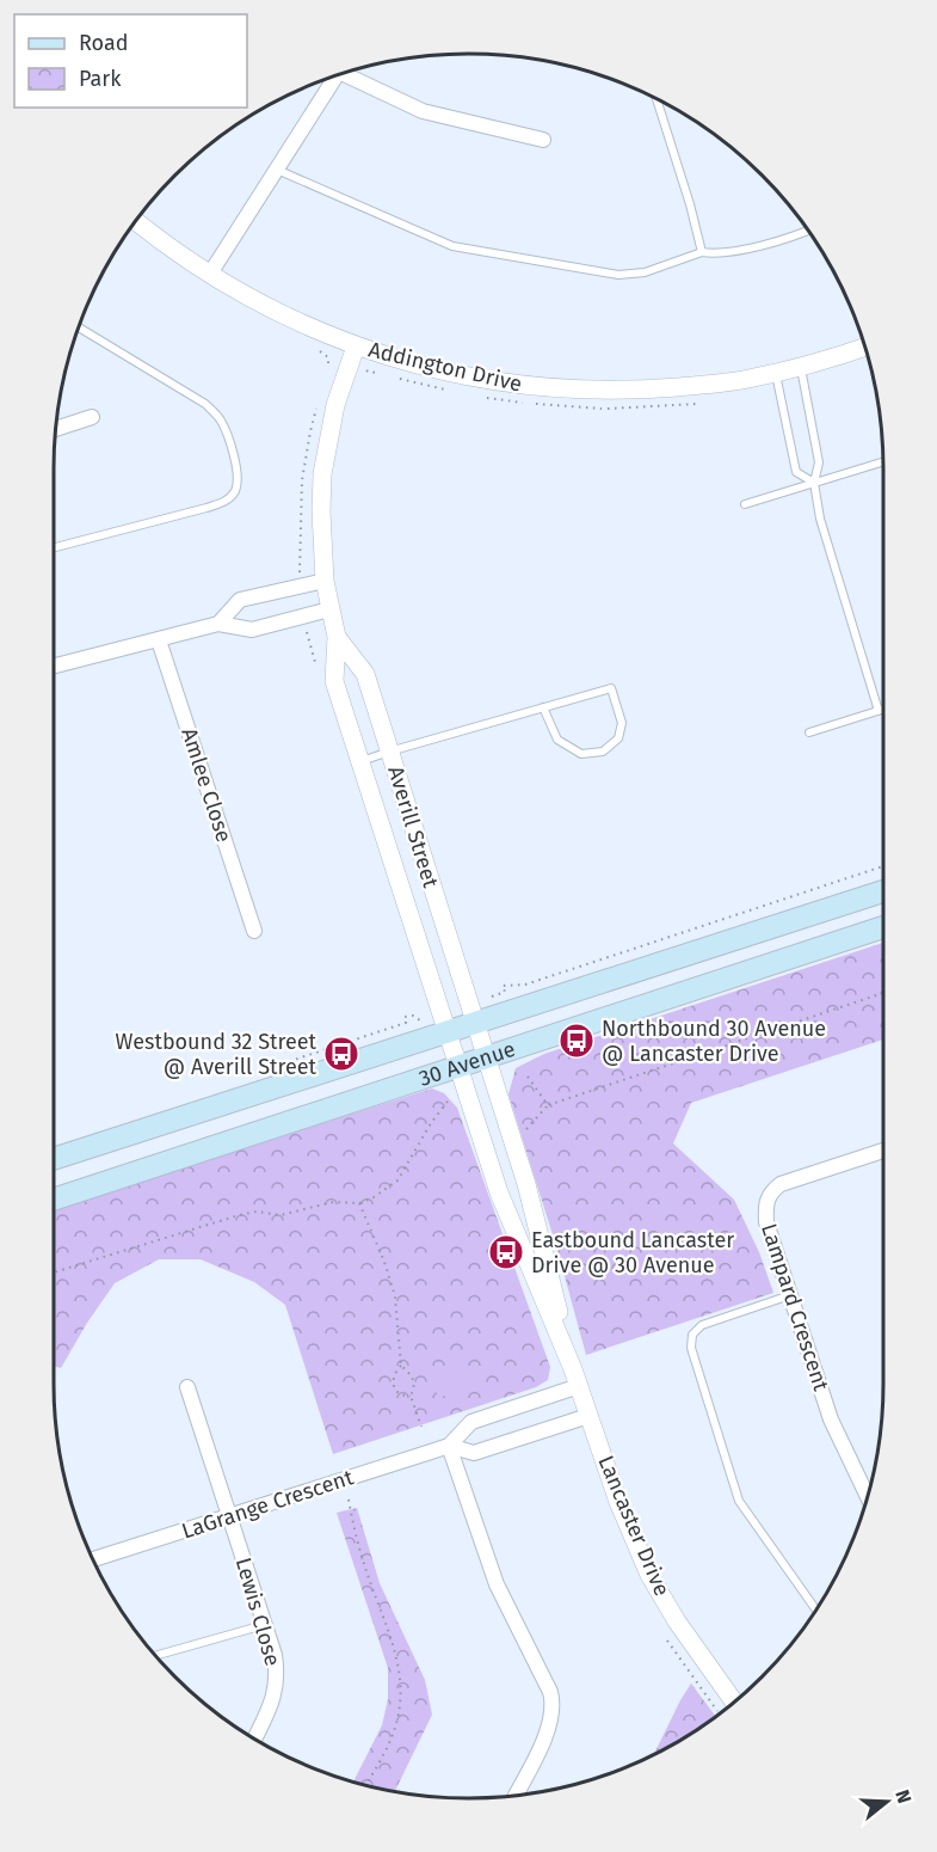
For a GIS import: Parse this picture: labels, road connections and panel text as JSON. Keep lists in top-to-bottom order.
{
  "streets": {
    "main road": ["30 Avenue"],
    "street": [
      "Addington Drive",
      "Amlee Close",
      "Averill Street",
      "Lampard Crescent",
      "LaGrange Crescent",
      "Lancaster Drive",
      "Lewis Close"
    ]
  },
  "crossings": [
    ["Addington Drive", "Averill Street"],
    ["Averill Street", "30 Avenue"],
    ["Averill Street", "Lancaster Drive"],
    ["30 Avenue", "Lancaster Drive"],
    ["LaGrange Crescent", "Lancaster Drive"],
    ["LaGrange Crescent", "Lewis Close"]
  ],
  "places": {
    "bus stop": ["Northbound 30 Avenue @ Lancaster Drive", "Westbound 32 Street @ Averill Street", "Eastbound Lancaster Drive @ 30 Avenue"]
  },
  "legend": ["Road", "Park"],
  "north": "right"
}
